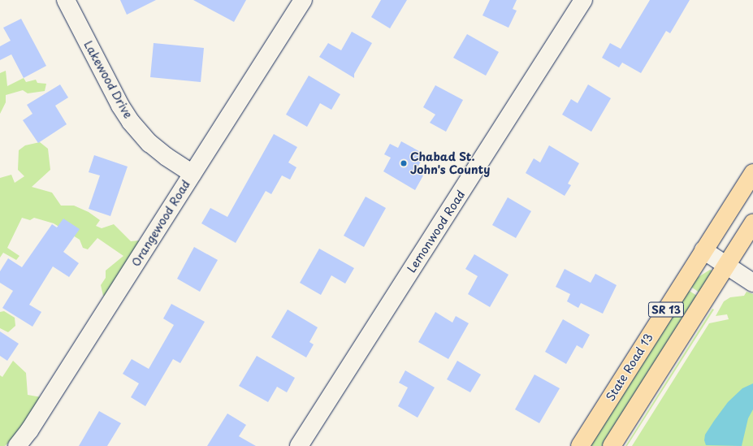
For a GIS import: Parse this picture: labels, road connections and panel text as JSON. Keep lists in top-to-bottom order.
{
  "streets": {
    "main road": ["SR 13", "State Road 13"],
    "street": ["Lakewood Drive", "Orangewood Road", "Lemonwood Road"]
  },
  "crossings": [
    ["Lakewood Drive", "Orangewood Road"]
  ],
  "places": ["Chabad St. John's County"]
}
